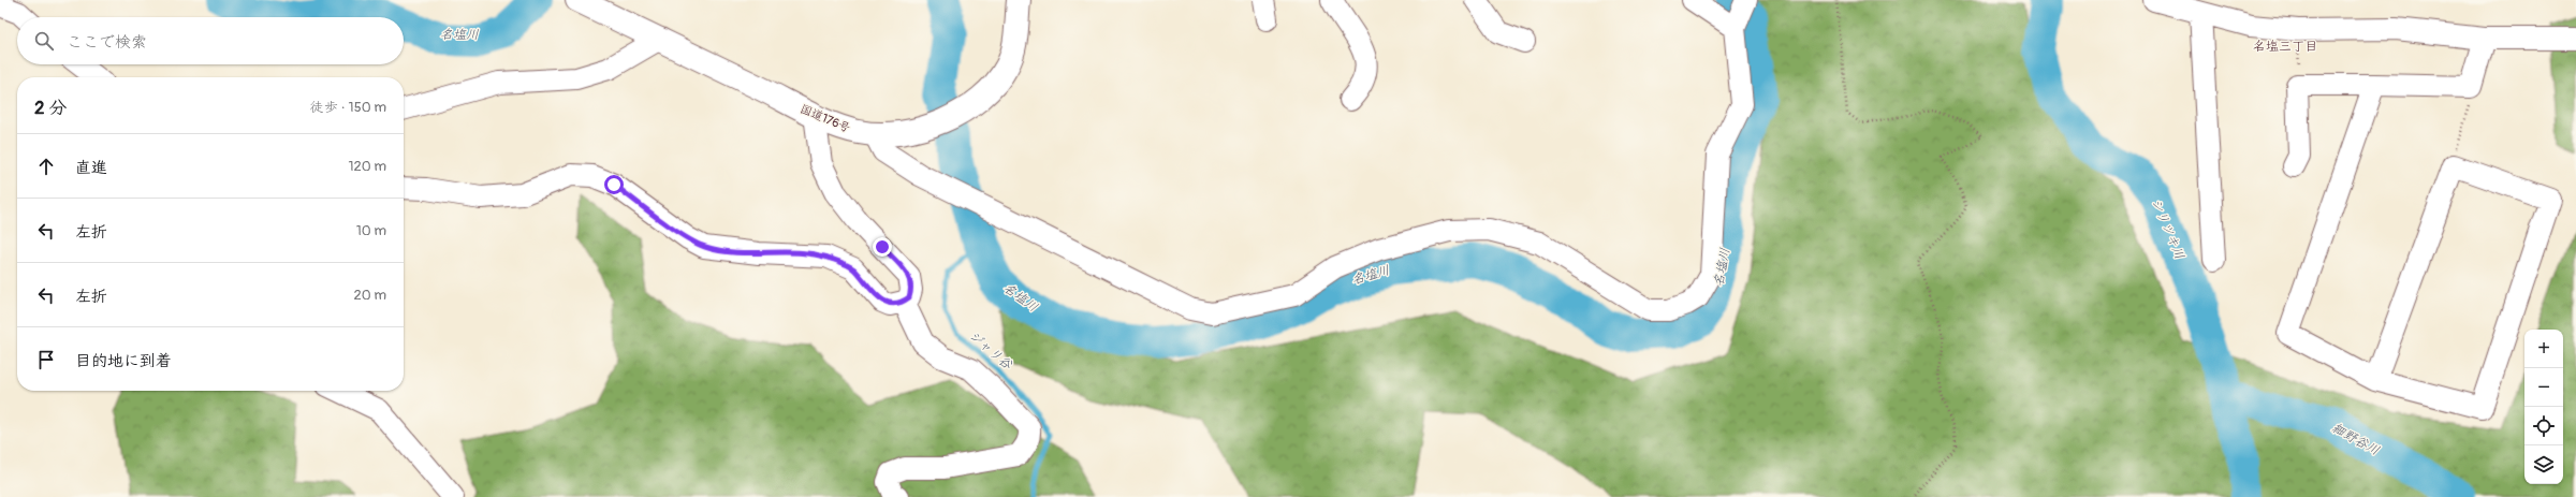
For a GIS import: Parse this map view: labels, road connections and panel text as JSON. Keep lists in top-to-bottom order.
{
  "streets": {
    "highway": ["国道176号"]
  },
  "districts": ["名塩三丁目"],
  "water": [
    "名塩川",
    "シリツキ川",
    "ジャリ谷",
    "細野谷川"
  ],
  "page": {
    "search": "ここで検索",
    "heading": ["2 分", "徒歩 · 150 m"],
    "list": [
      ["直進", "120 m"],
      ["左折", "10 m"],
      ["左折", "20 m"],
      "目的地に到着"
    ],
    "map_buttons": ["+", "−"]
  }
}
